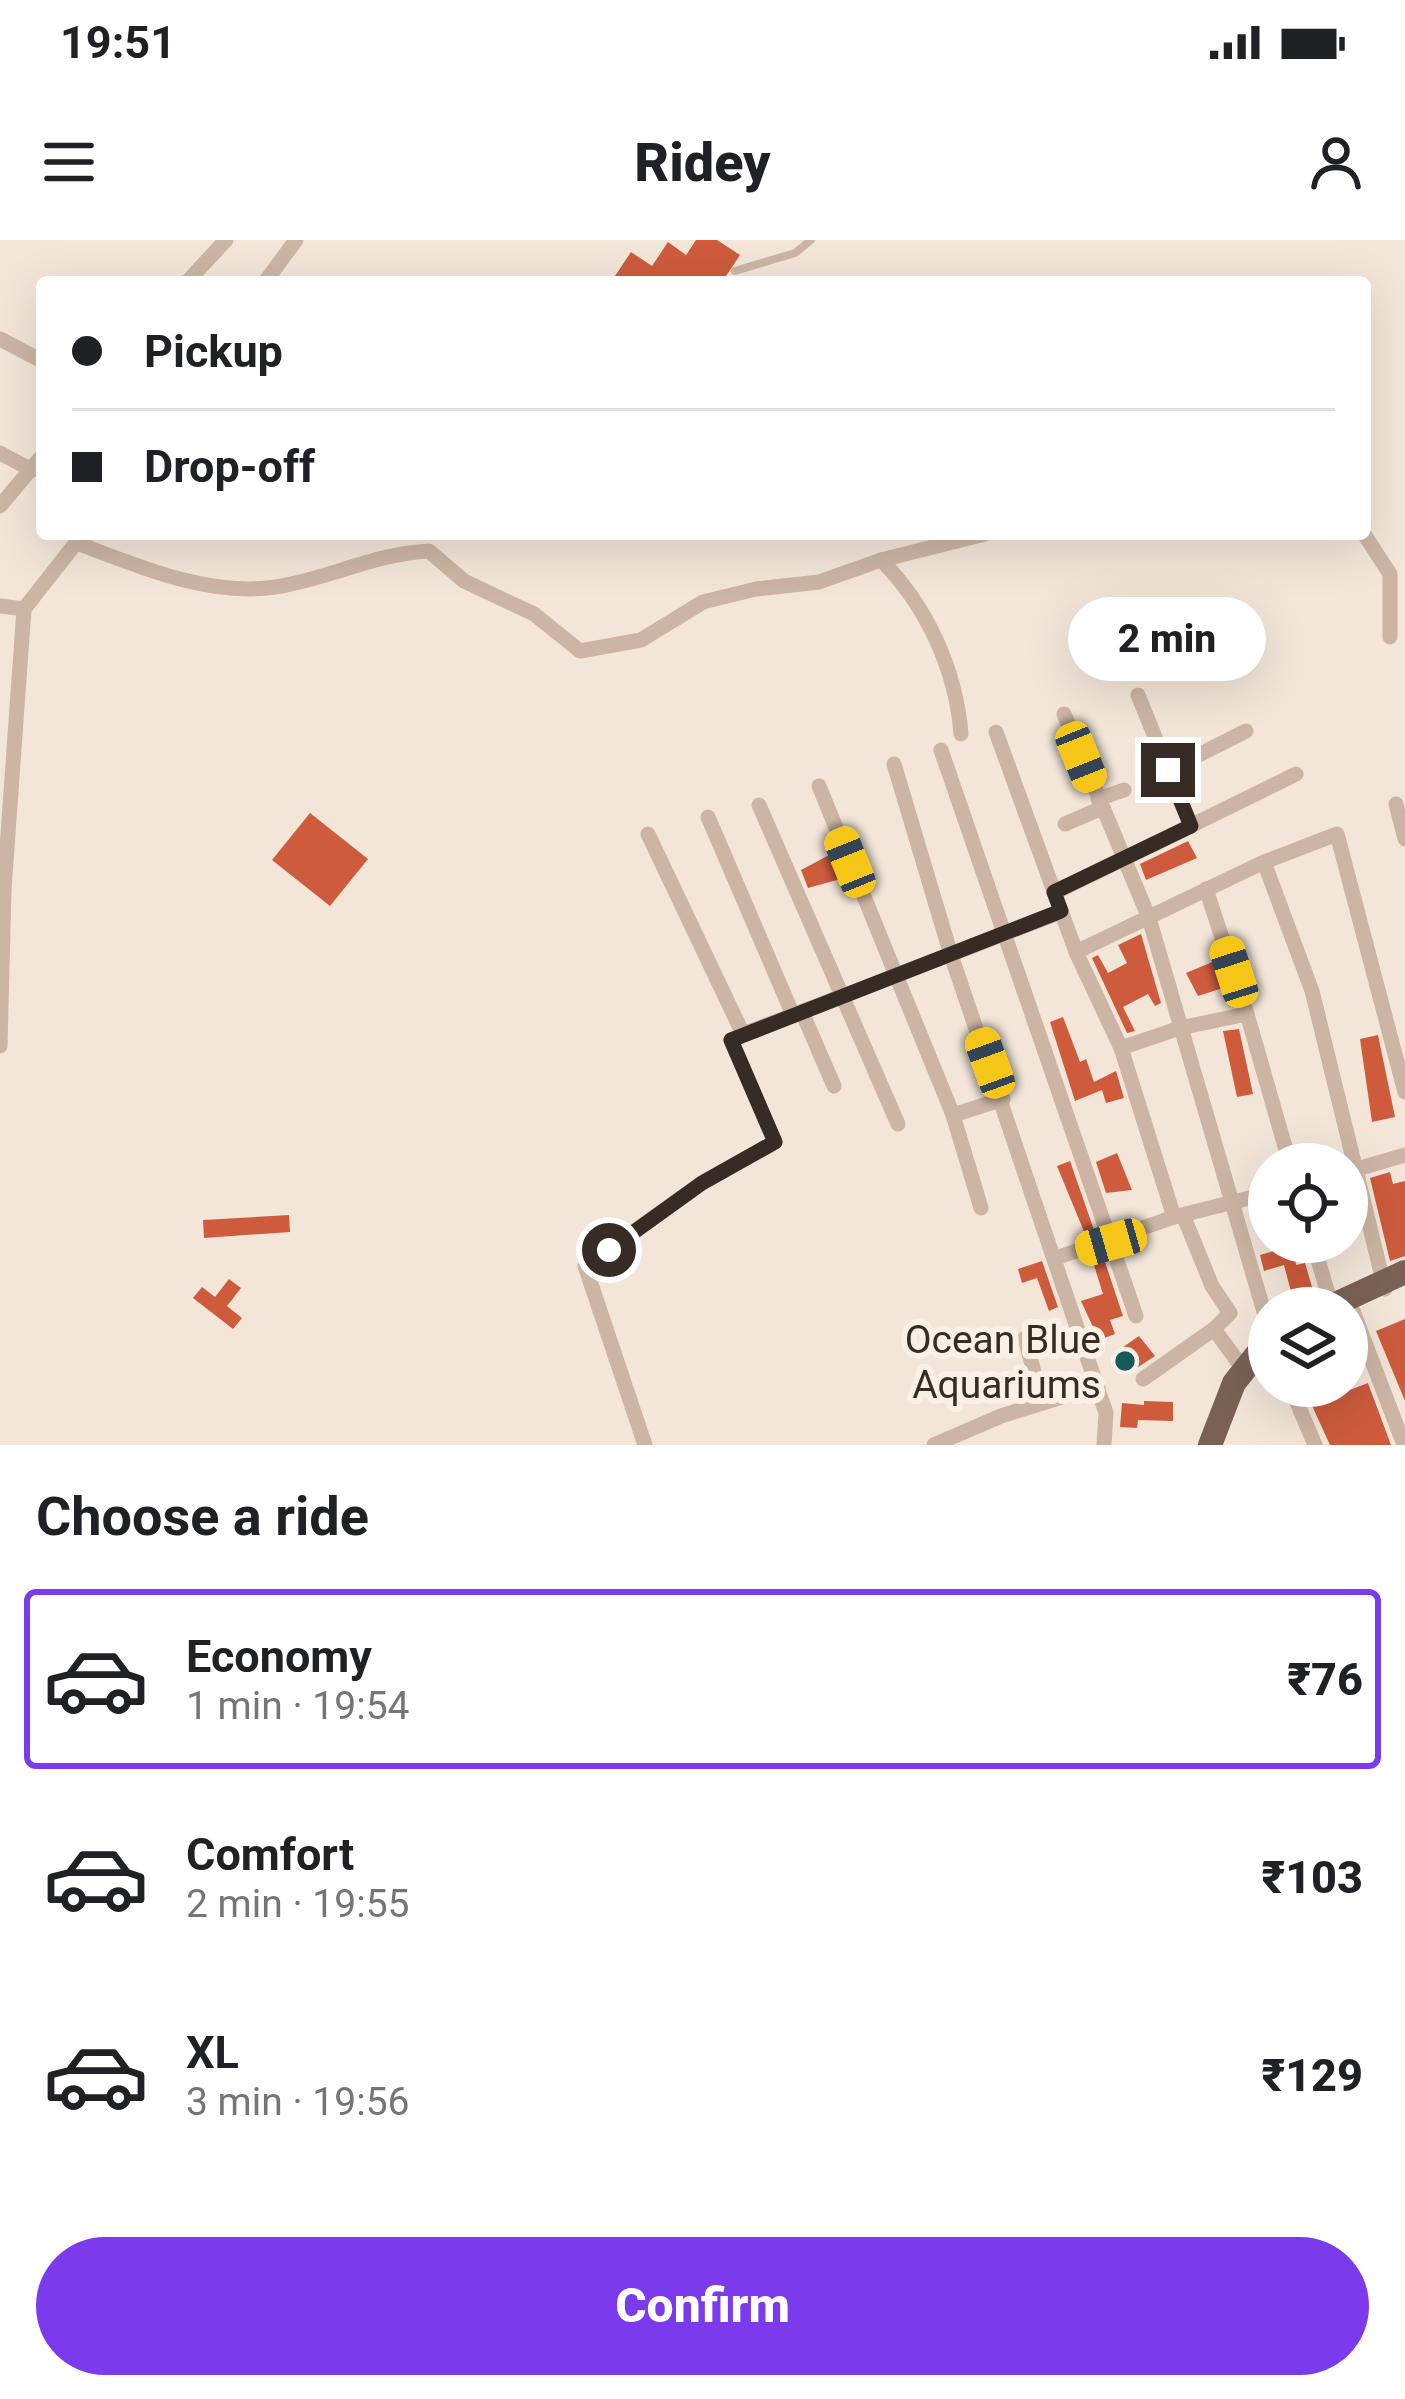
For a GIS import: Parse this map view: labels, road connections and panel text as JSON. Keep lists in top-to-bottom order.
{
  "places": ["Ocean Blue Aquariums"],
  "page": {
    "status": "19:51",
    "header": "Ridey",
    "banner": ["Pickup", "Drop-off"],
    "bubble": "2 min",
    "heading": "Choose a ride",
    "list": [
      {
        "name": "Economy",
        "note": "1 min · 19:54",
        "value": "₹76"
      },
      {
        "name": "Comfort",
        "note": "2 min · 19:55",
        "value": "₹103"
      },
      {
        "name": "XL",
        "note": "3 min · 19:56",
        "value": "₹129"
      }
    ],
    "buttons": "Confirm"
  }
}
